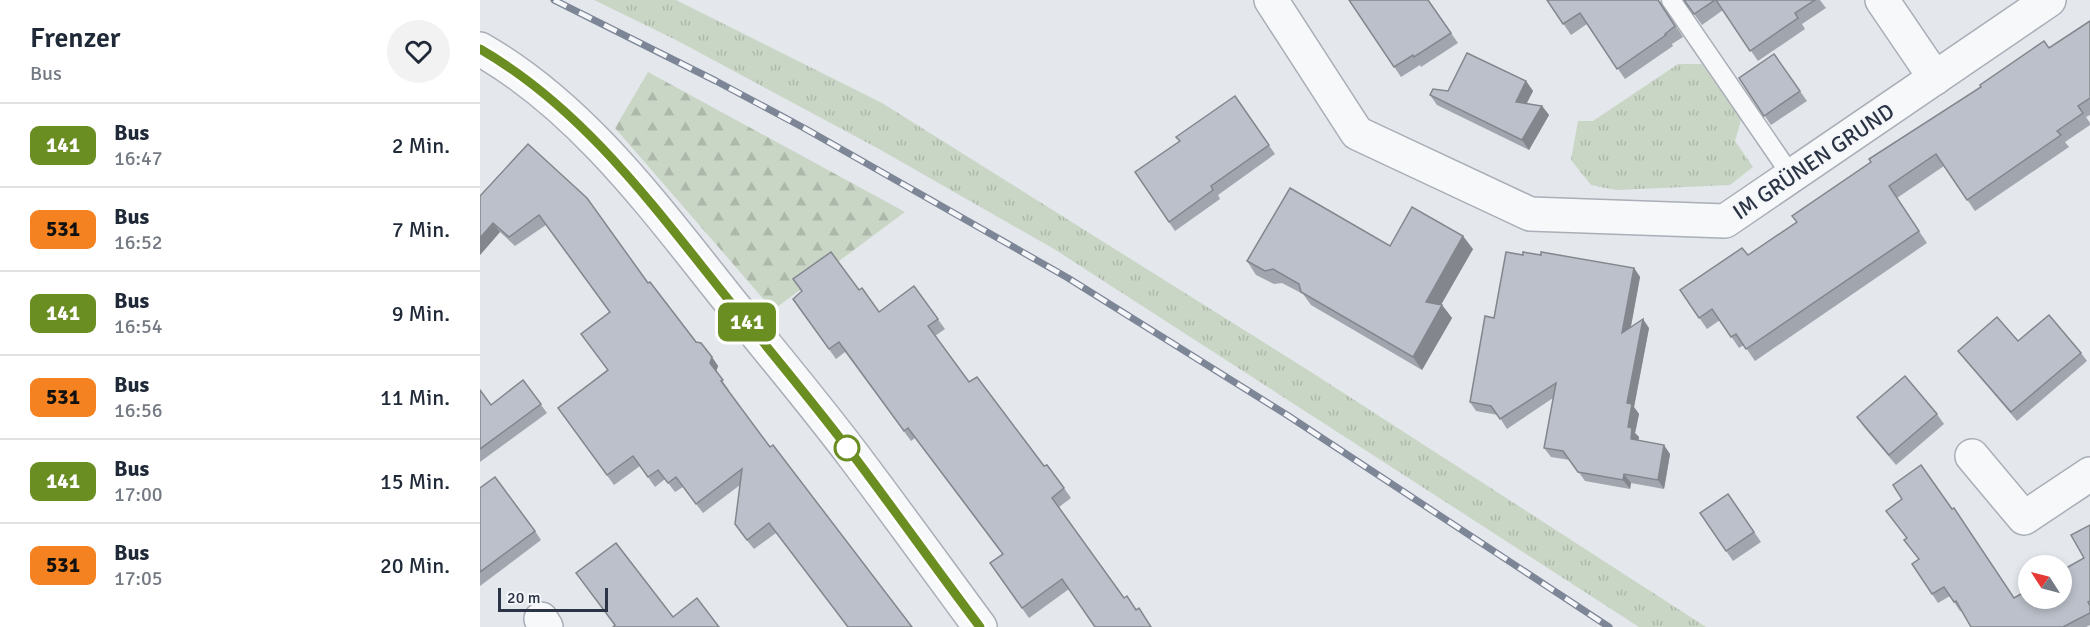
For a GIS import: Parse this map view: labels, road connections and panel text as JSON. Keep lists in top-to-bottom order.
{
  "streets": {
    "street": ["IM GRÜNEN GRUND"]
  },
  "lines": ["bus line 141"],
  "scale_bar": "20 m",
  "north": "top left",
  "page": {
    "heading": ["Frenzer", "Bus"],
    "on_map": "141",
    "list": [
      {
        "mark": "141",
        "name": "Bus",
        "note": "16:47",
        "value": "2 Min."
      },
      {
        "mark": "531",
        "name": "Bus",
        "note": "16:52",
        "value": "7 Min."
      },
      {
        "mark": "141",
        "name": "Bus",
        "note": "16:54",
        "value": "9 Min."
      },
      {
        "mark": "531",
        "name": "Bus",
        "note": "16:56",
        "value": "11 Min."
      },
      {
        "mark": "141",
        "name": "Bus",
        "note": "17:00",
        "value": "15 Min."
      },
      {
        "mark": "531",
        "name": "Bus",
        "note": "17:05",
        "value": "20 Min."
      }
    ],
    "scale": "20 m"
  }
}
